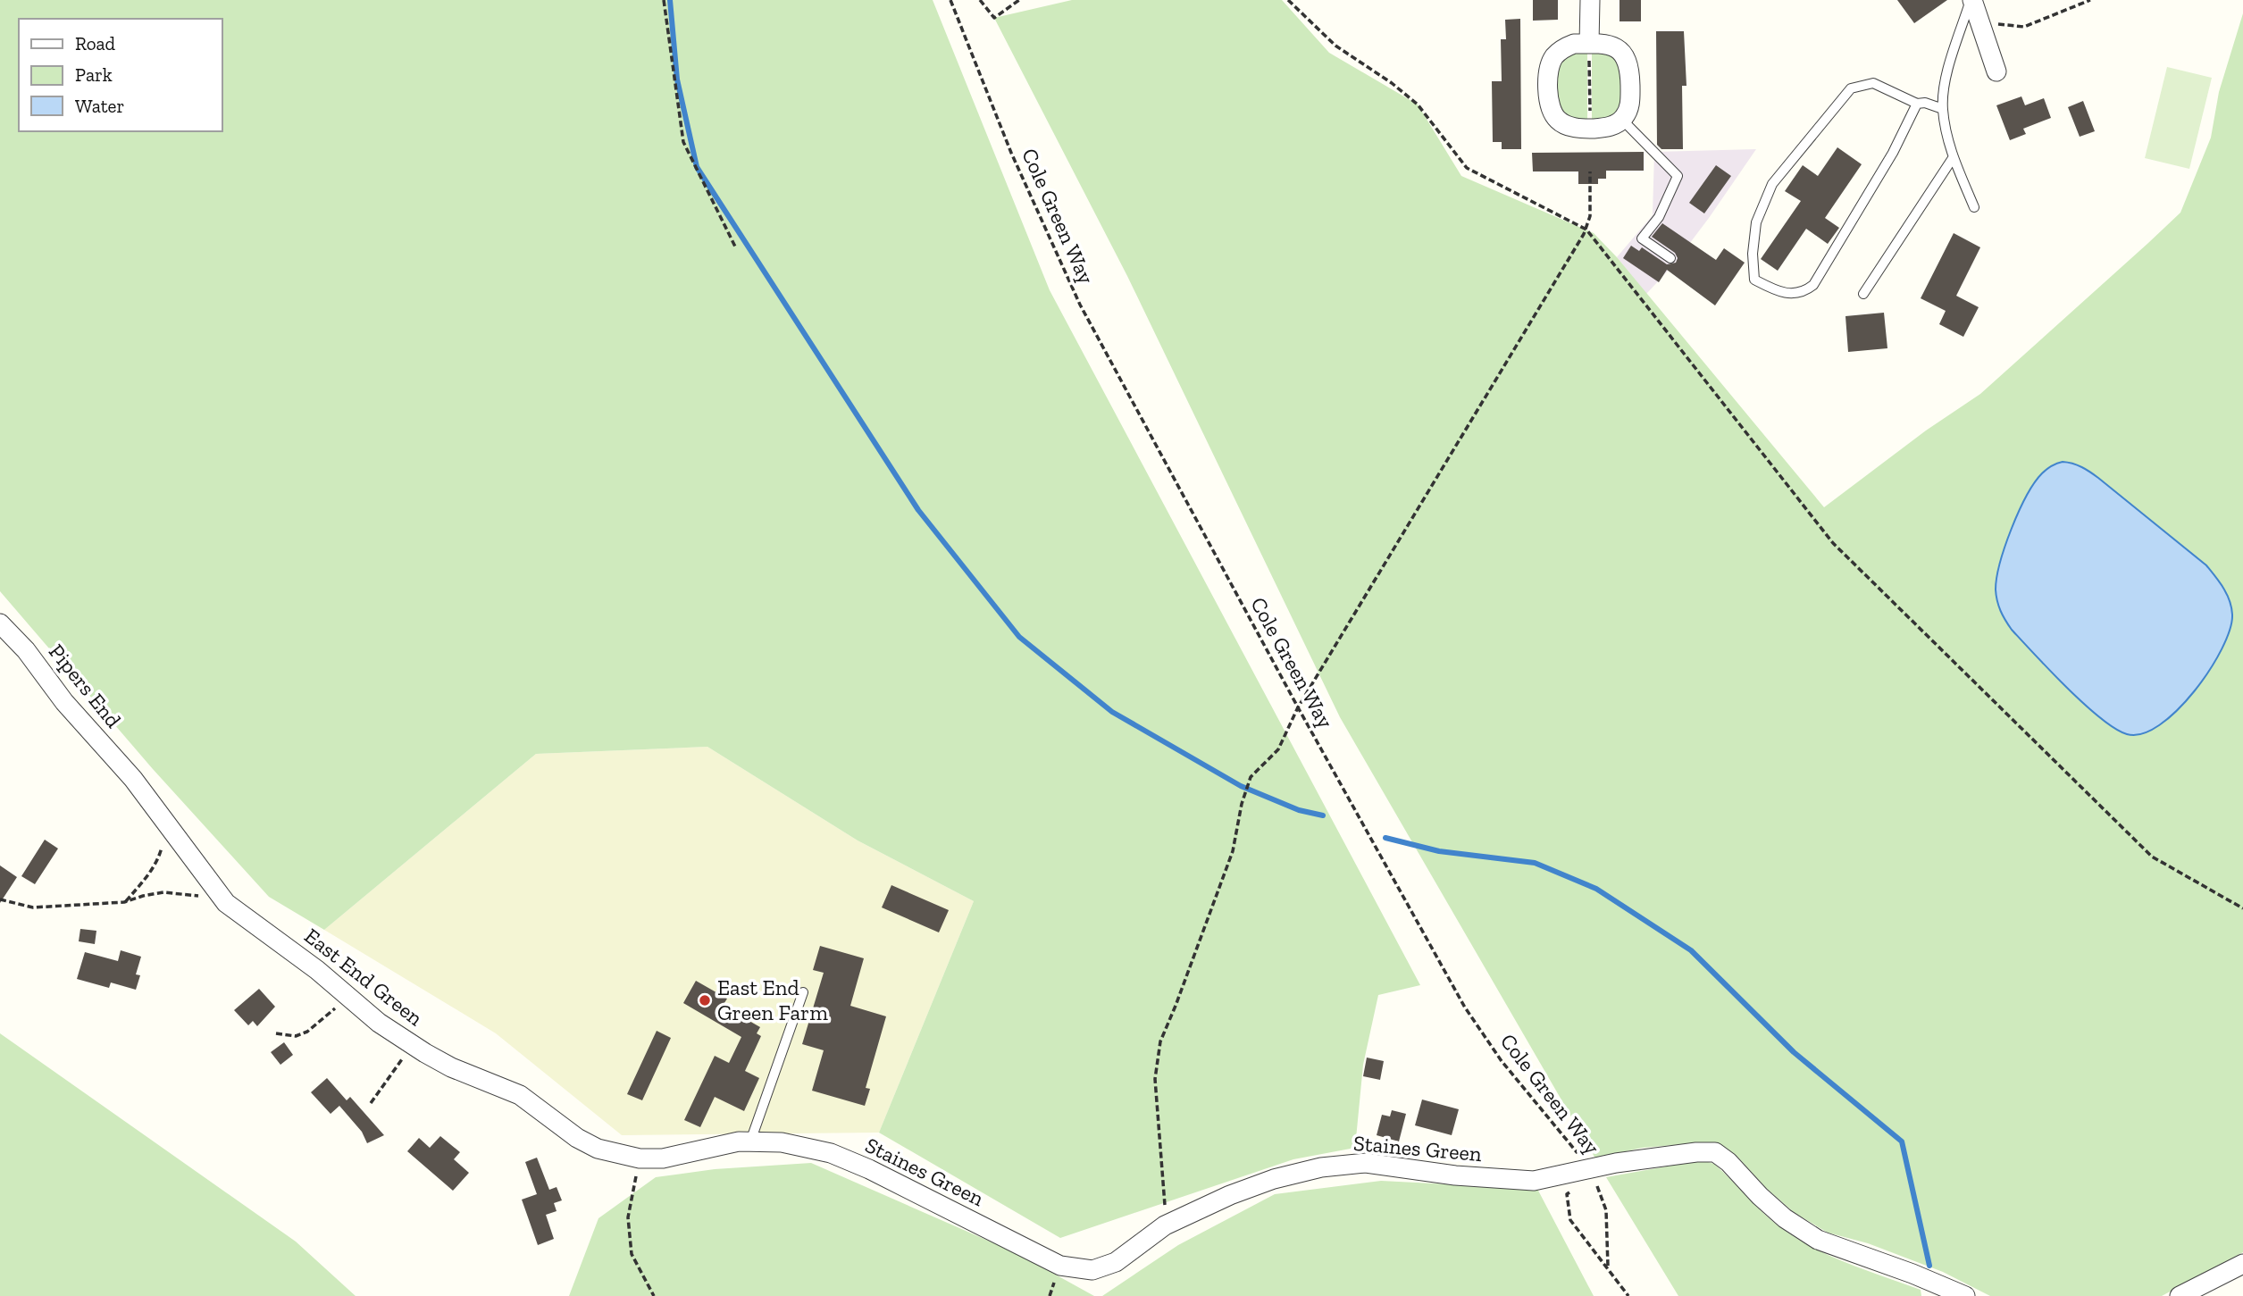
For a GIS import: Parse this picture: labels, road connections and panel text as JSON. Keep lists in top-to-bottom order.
{
  "streets": {
    "street": ["Pipers End", "East End Green", "Staines Green"],
    "path": ["Cole Green Way"]
  },
  "crossings": [
    ["Cole Green Way", "Staines Green"],
    ["Pipers End", "East End Green"],
    ["East End Green", "Staines Green"]
  ],
  "places": ["East End Green Farm"],
  "legend": ["Road", "Park", "Water"]
}
